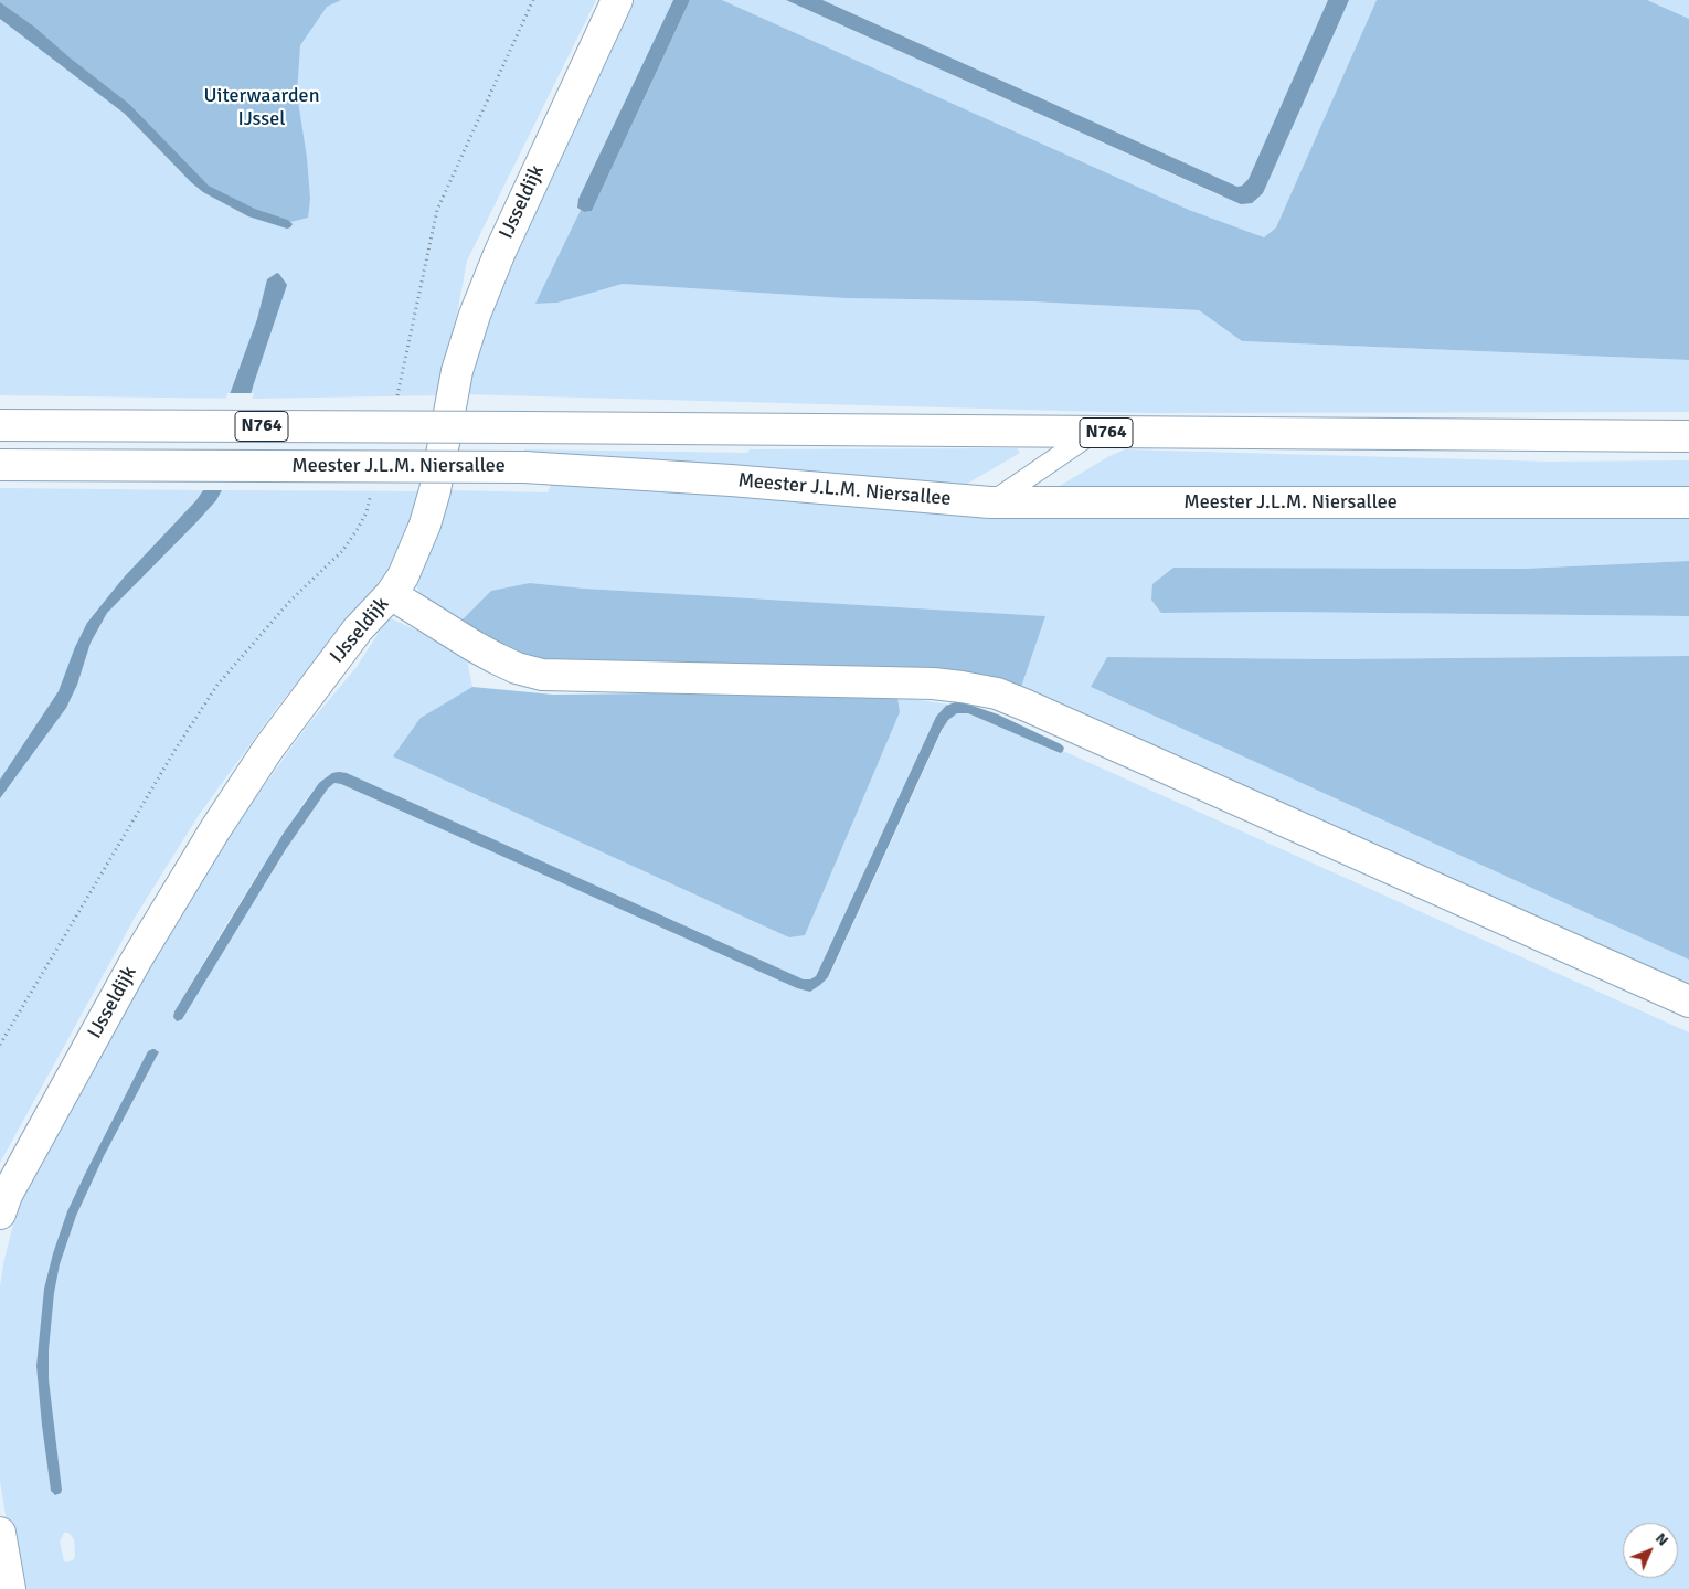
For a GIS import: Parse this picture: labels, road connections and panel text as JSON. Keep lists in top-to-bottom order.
{
  "streets": {
    "street": ["IJsseldijk", "N764", "Meester J.L.M. Niersallee"]
  },
  "parks": ["Uiterwaarden IJssel"],
  "north": "top right"
}
